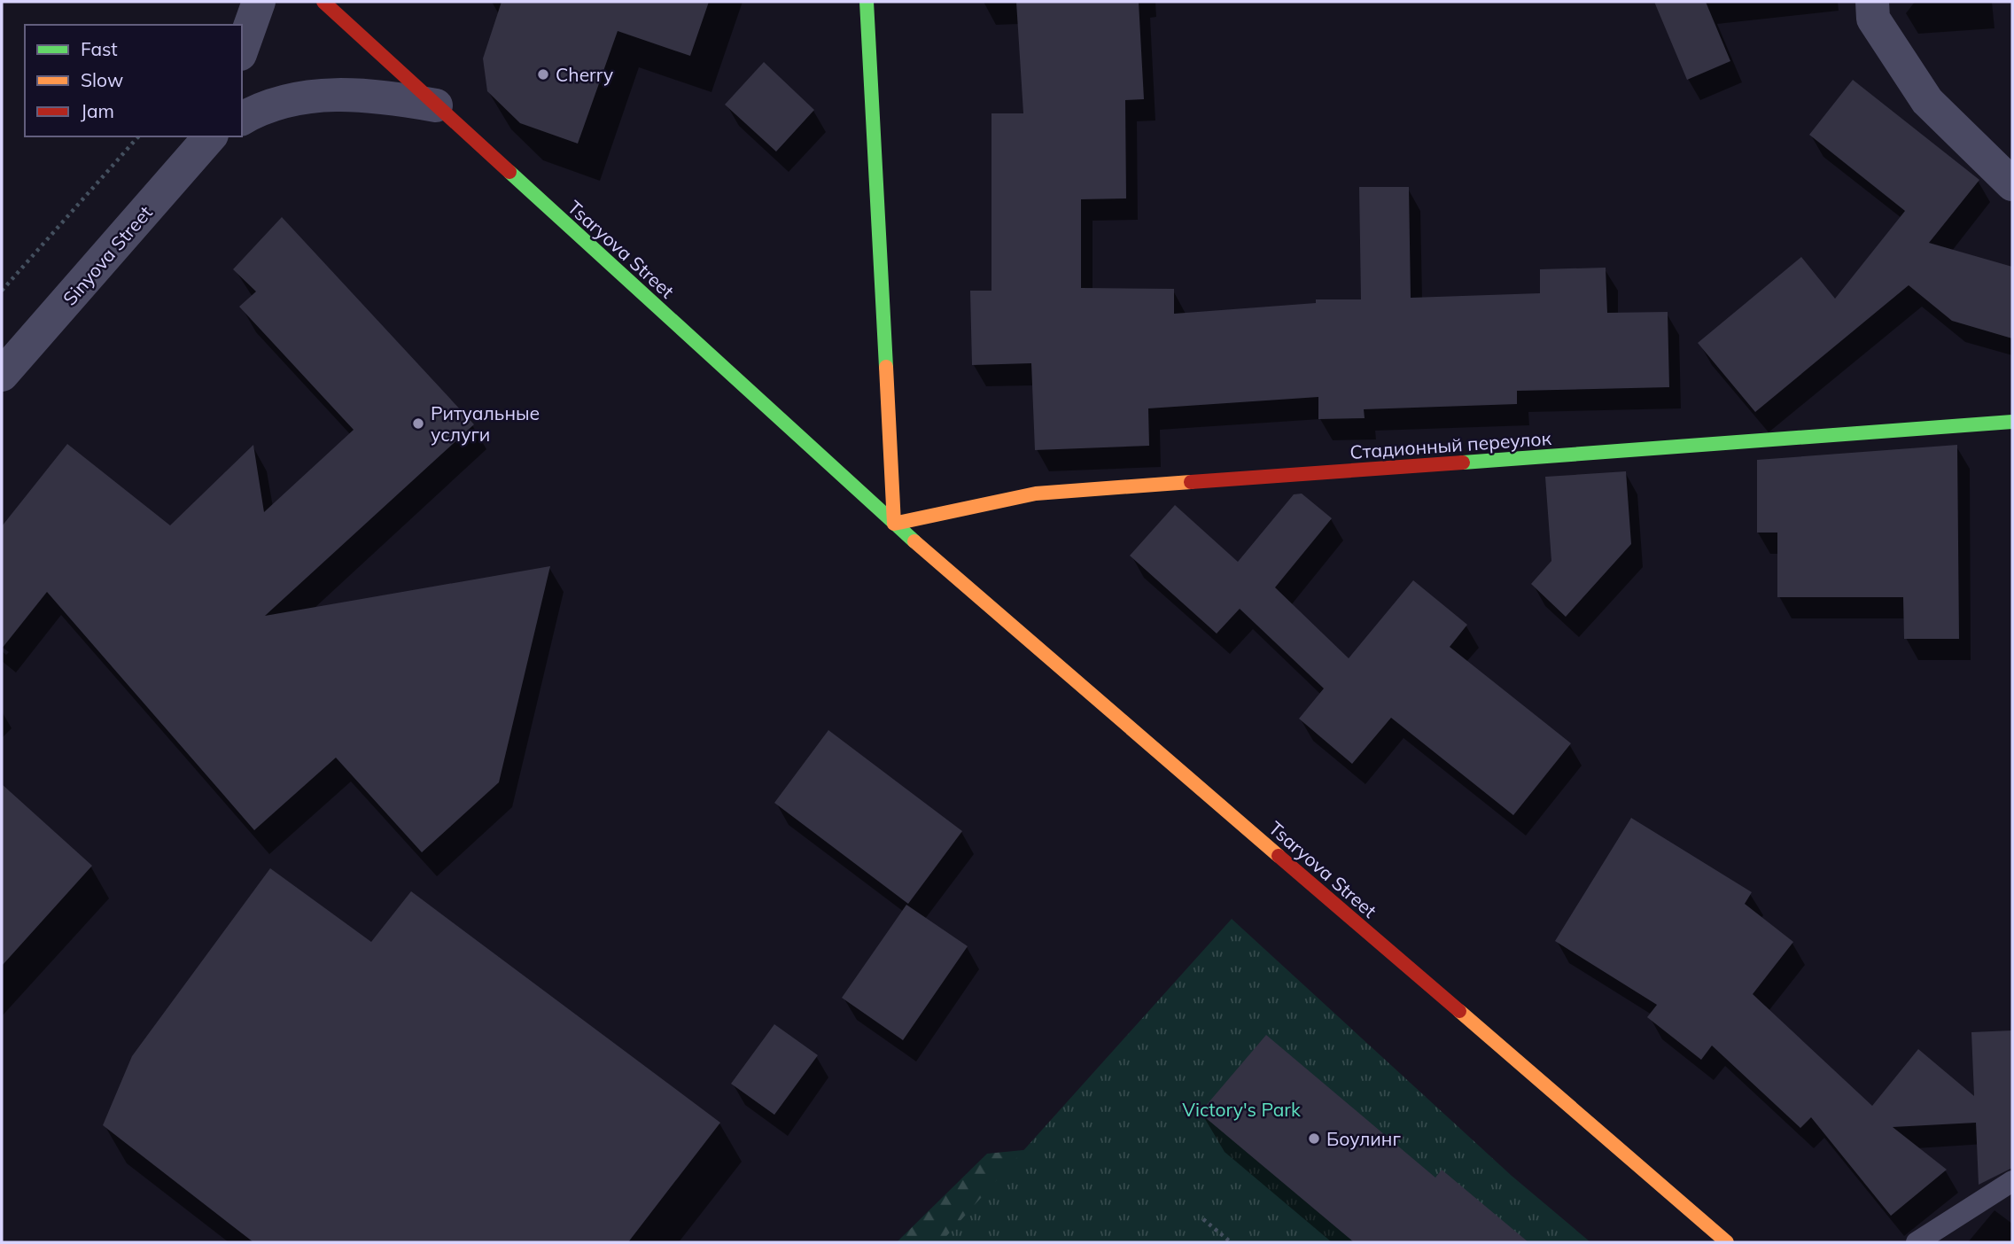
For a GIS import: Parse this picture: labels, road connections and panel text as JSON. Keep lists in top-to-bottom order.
{
  "streets": {
    "main road": ["Tsaryova Street", "Стадионный переулок"],
    "street": ["Sinyova Street"]
  },
  "crossings": [
    ["Tsaryova Street", "Стадионный переулок"]
  ],
  "parks": ["Victory's Park"],
  "places": ["Cherry", "Ритуальные услуги", "Боулинг"],
  "legend": ["Fast", "Slow", "Jam"]
}
